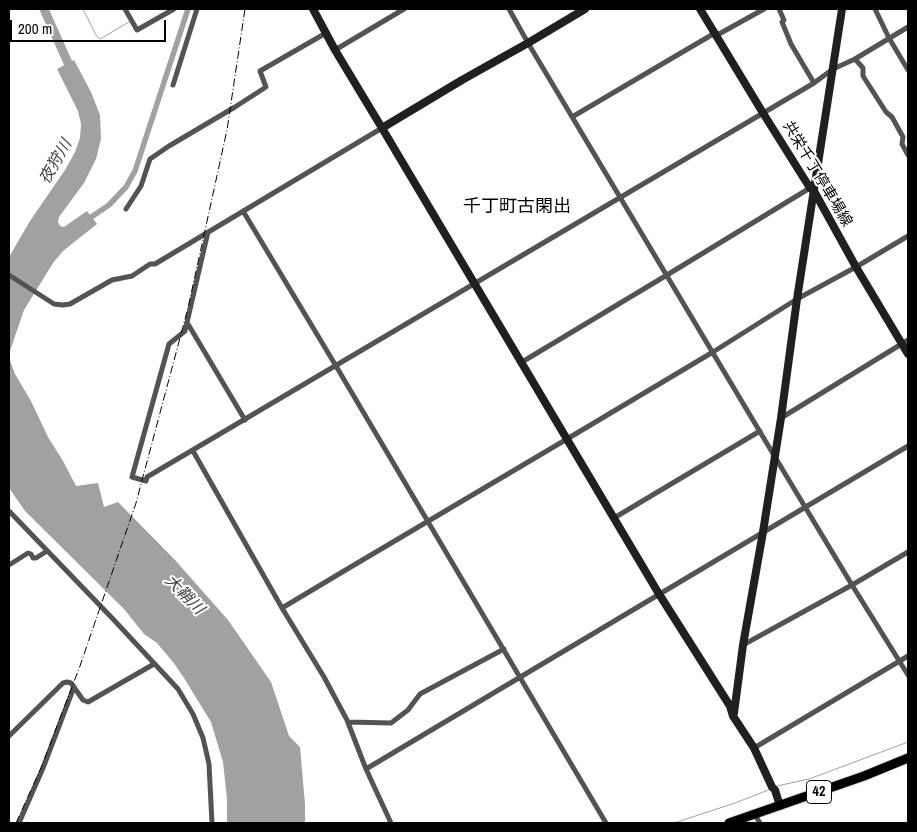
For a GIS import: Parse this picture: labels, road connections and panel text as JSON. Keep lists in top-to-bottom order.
{
  "streets": {
    "main road": ["42"],
    "street": ["共栄千丁停車場線"]
  },
  "districts": ["千丁町古閑出"],
  "water": ["夜狩川", "大鞘川"],
  "scale_bar": "200 m"
}
